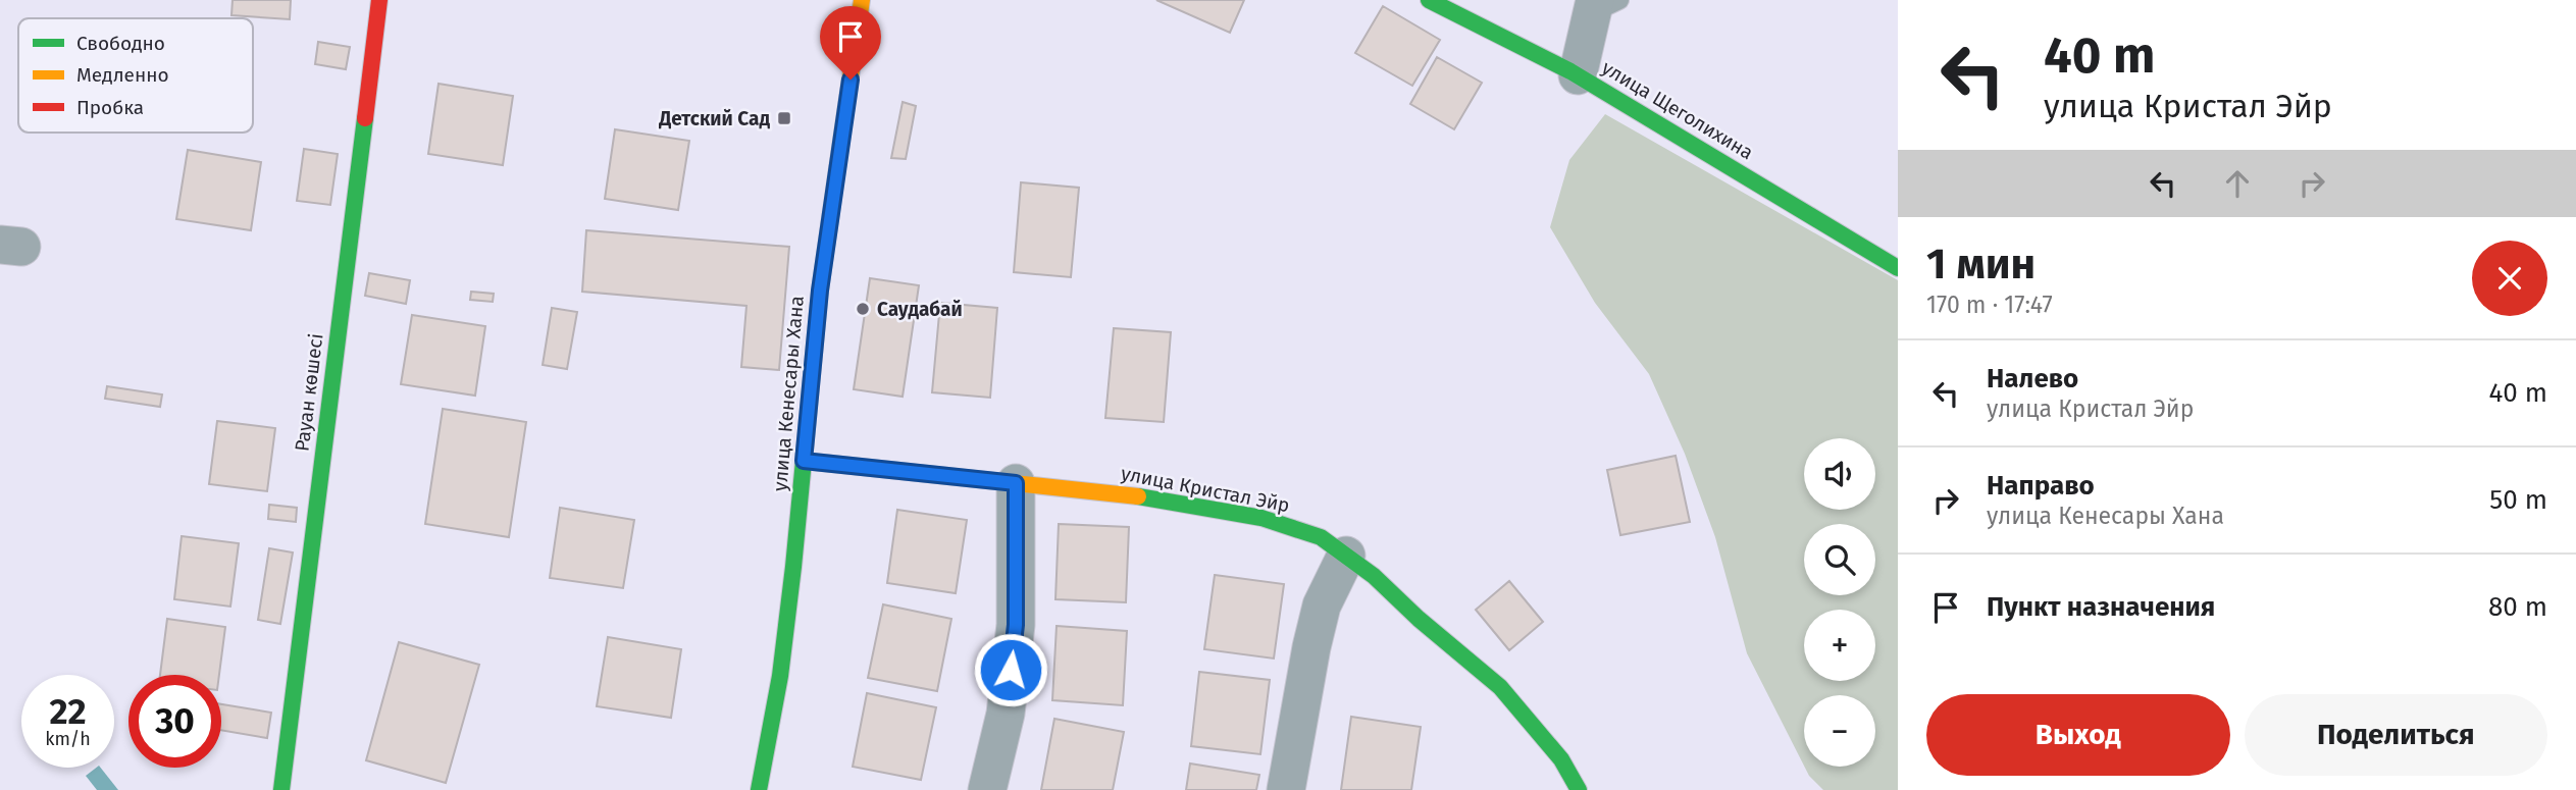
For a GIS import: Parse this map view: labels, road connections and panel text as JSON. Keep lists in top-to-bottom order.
{
  "streets": {
    "street": [
      "улица Щеголихина",
      "Рауан көшесі",
      "улица Кенесары Хана",
      "улица Кристал Эйр"
    ]
  },
  "crossings": [
    ["улица Кенесары Хана", "улица Кристал Эйр"]
  ],
  "places": {
    "transit": ["Детский Сад"],
    "other": ["Саудабай"]
  },
  "legend": ["Свободно", "Медленно", "Пробка"],
  "page": {
    "turn": ["40 m", "улица Кристал Эйр"],
    "heading": ["1 мин", "170 m · 17:47"],
    "list": [
      {
        "name": "Налево",
        "note": "улица Кристал Эйр",
        "value": "40 m"
      },
      {
        "name": "Направо",
        "note": "улица Кенесары Хана",
        "value": "50 m"
      },
      {
        "name": "Пункт назначения",
        "value": "80 m"
      }
    ],
    "map_buttons": ["+", "−"],
    "speed": "22 km/h",
    "limit": "30",
    "buttons": ["Выход", "Поделиться"]
  }
}
